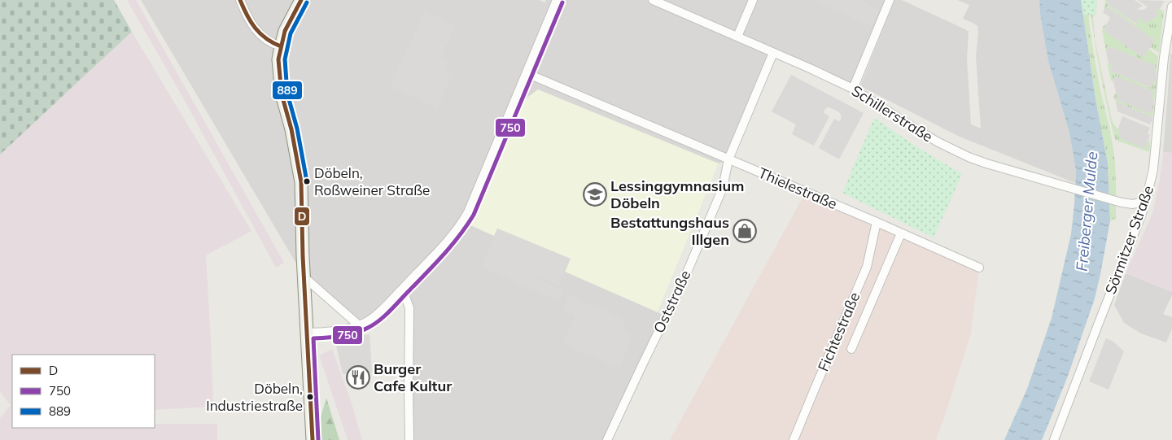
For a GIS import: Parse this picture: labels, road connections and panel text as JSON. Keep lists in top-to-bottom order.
{
  "streets": {
    "street": [
      "Schillerstraße",
      "Thielestraße",
      "Sörmitzer Straße",
      "Oststraße",
      "Fichtestraße"
    ]
  },
  "crossings": [
    ["Schillerstraße", "Sörmitzer Straße"],
    ["Schillerstraße", "Oststraße"],
    ["Thielestraße", "Oststraße"],
    ["Thielestraße", "Fichtestraße"]
  ],
  "water": ["Freiberger Mulde"],
  "places": {
    "other": ["Döbeln, Roßweiner Straße", "Döbeln, Industriestraße"],
    "school or university": ["Lessinggymnasium Döbeln"],
    "shop": ["Bestattungshaus Illgen"],
    "restaurant": ["Burger Cafe Kultur"]
  },
  "lines": ["transit line D", "transit line 750", "transit line 889"],
  "legend": ["D", "750", "889"]
}
